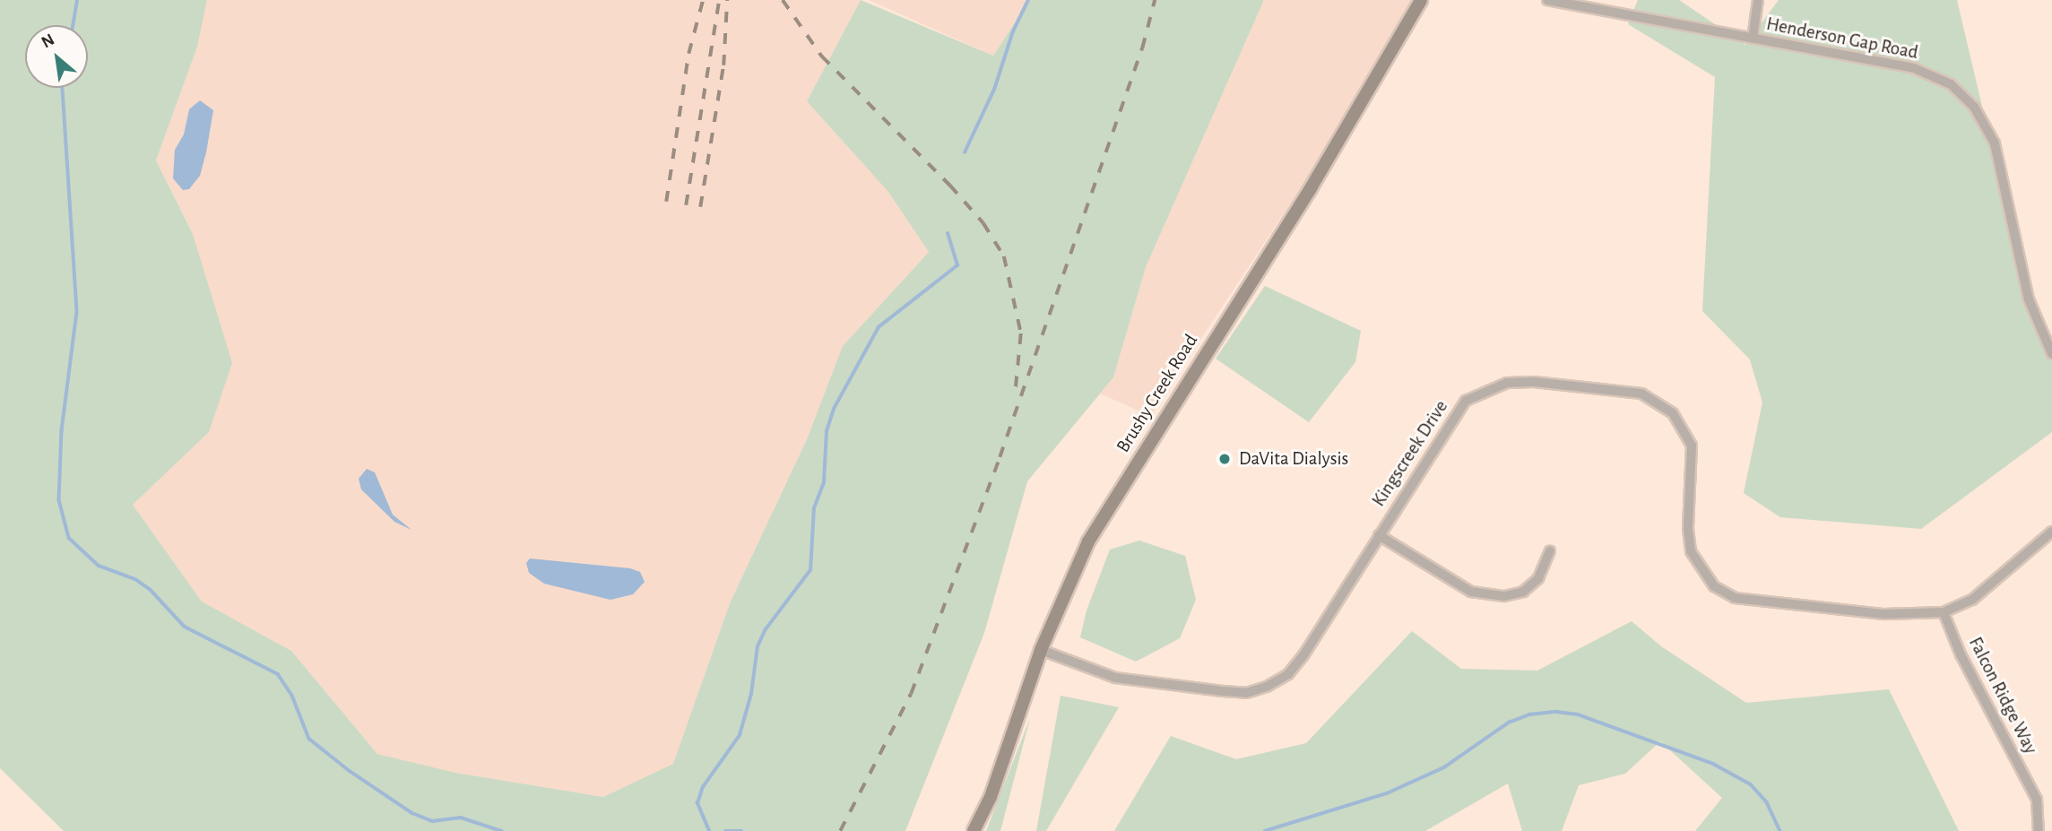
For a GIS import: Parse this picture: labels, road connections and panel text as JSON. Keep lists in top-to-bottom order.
{
  "streets": {
    "main road": ["Brushy Creek Road"],
    "street": ["Henderson Gap Road", "Kingscreek Drive", "Falcon Ridge Way"]
  },
  "crossings": [
    ["Brushy Creek Road", "Kingscreek Drive"],
    ["Kingscreek Drive", "Falcon Ridge Way"]
  ],
  "places": ["DaVita Dialysis"],
  "north": "top left"
}
